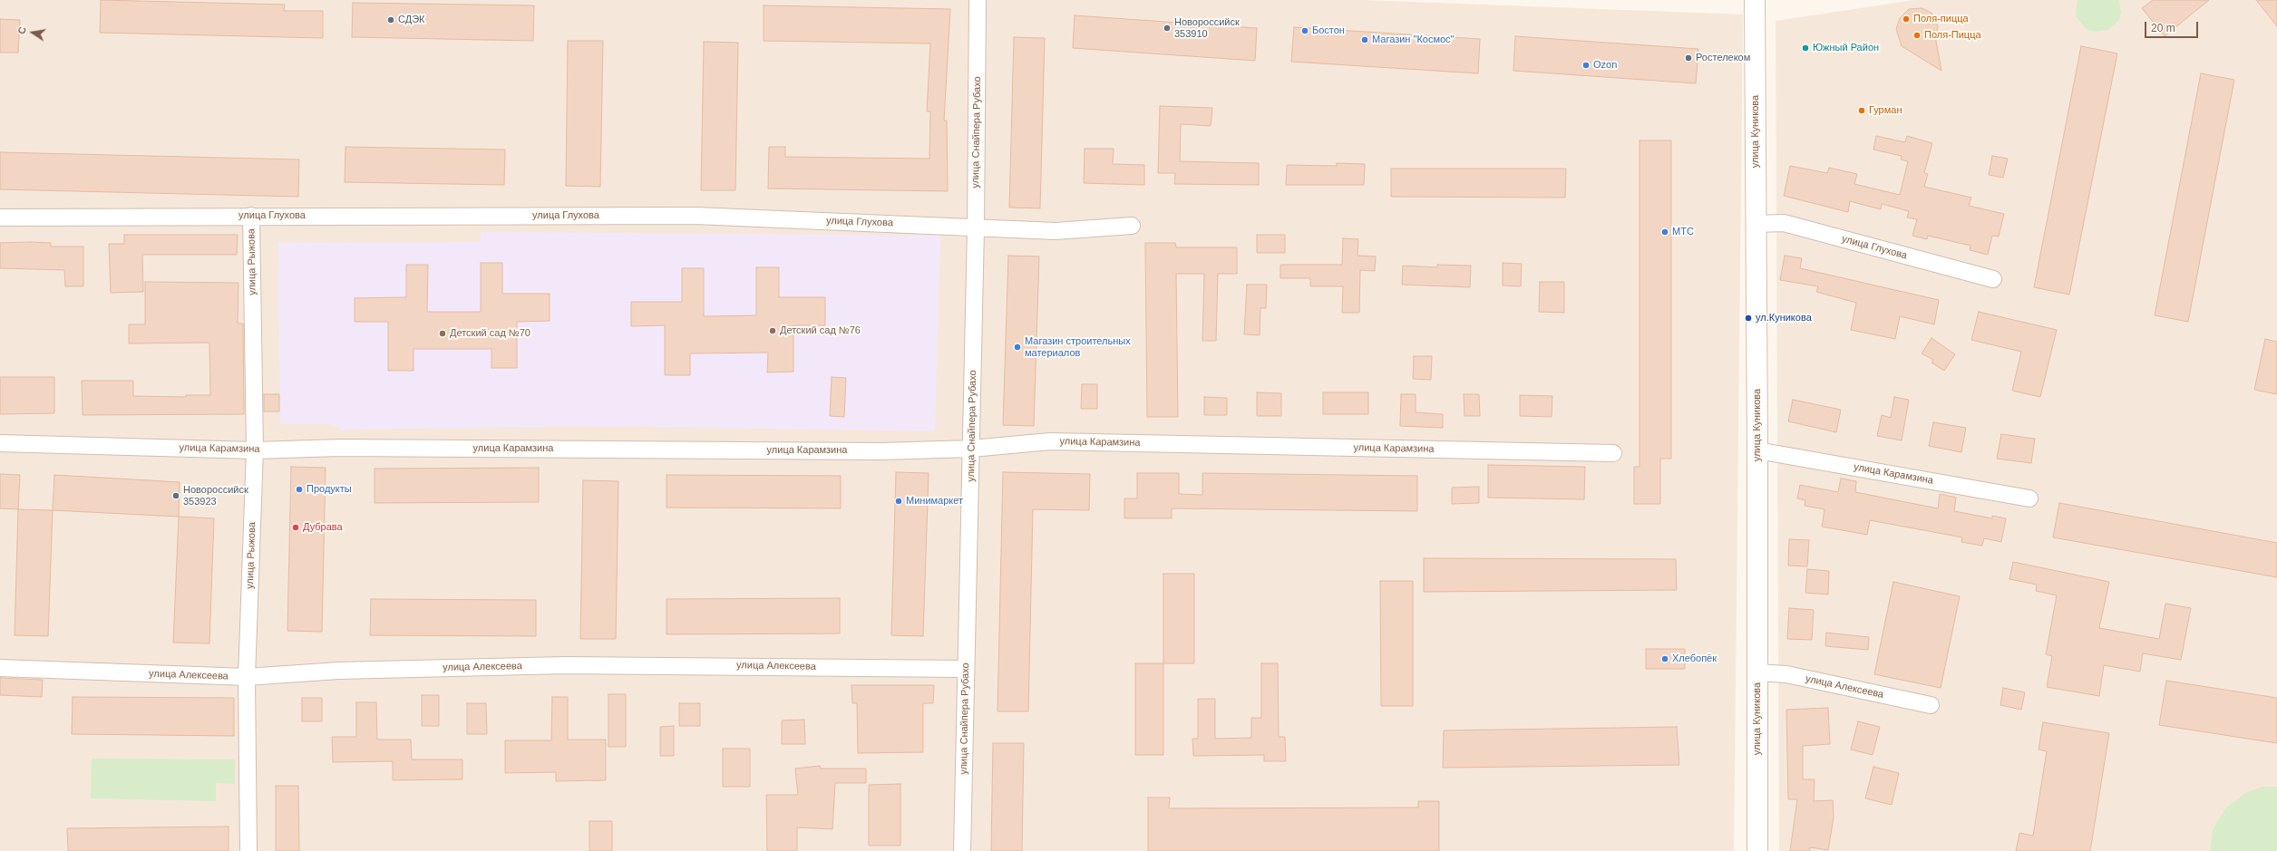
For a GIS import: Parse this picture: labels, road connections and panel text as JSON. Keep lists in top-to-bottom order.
{
  "streets": {
    "street": [
      "улица Куникова",
      "улица Снайпера Рубахо",
      "улица Глухова",
      "улица Рыжова",
      "улица Карамзина",
      "улица Алексеева"
    ]
  },
  "crossings": [
    ["улица Куникова", "улица Глухова"],
    ["улица Куникова", "улица Карамзина"],
    ["улица Куникова", "улица Алексеева"],
    ["улица Снайпера Рубахо", "улица Глухова"],
    ["улица Снайпера Рубахо", "улица Карамзина"],
    ["улица Снайпера Рубахо", "улица Алексеева"],
    ["улица Глухова", "улица Рыжова"],
    ["улица Рыжова", "улица Карамзина"],
    ["улица Рыжова", "улица Алексеева"]
  ],
  "places": [
    "Поля-пицца",
    "СДЭК",
    "Новороссийск 353910",
    "Бостон",
    "Поля-Пицца",
    "Магазин \"Космос\"",
    "Южный Район",
    "Ростелеком",
    "Ozon",
    "Гурман",
    "МТС",
    "ул.Куникова",
    "Детский сад №76",
    "Детский сад №70",
    "Магазин строительных материалов",
    "Продукты",
    "Новороссийск 353923",
    "Минимаркет",
    "Дубрава",
    "Хлебопёк"
  ],
  "scale_bar": "20 m",
  "north": "left"
}
